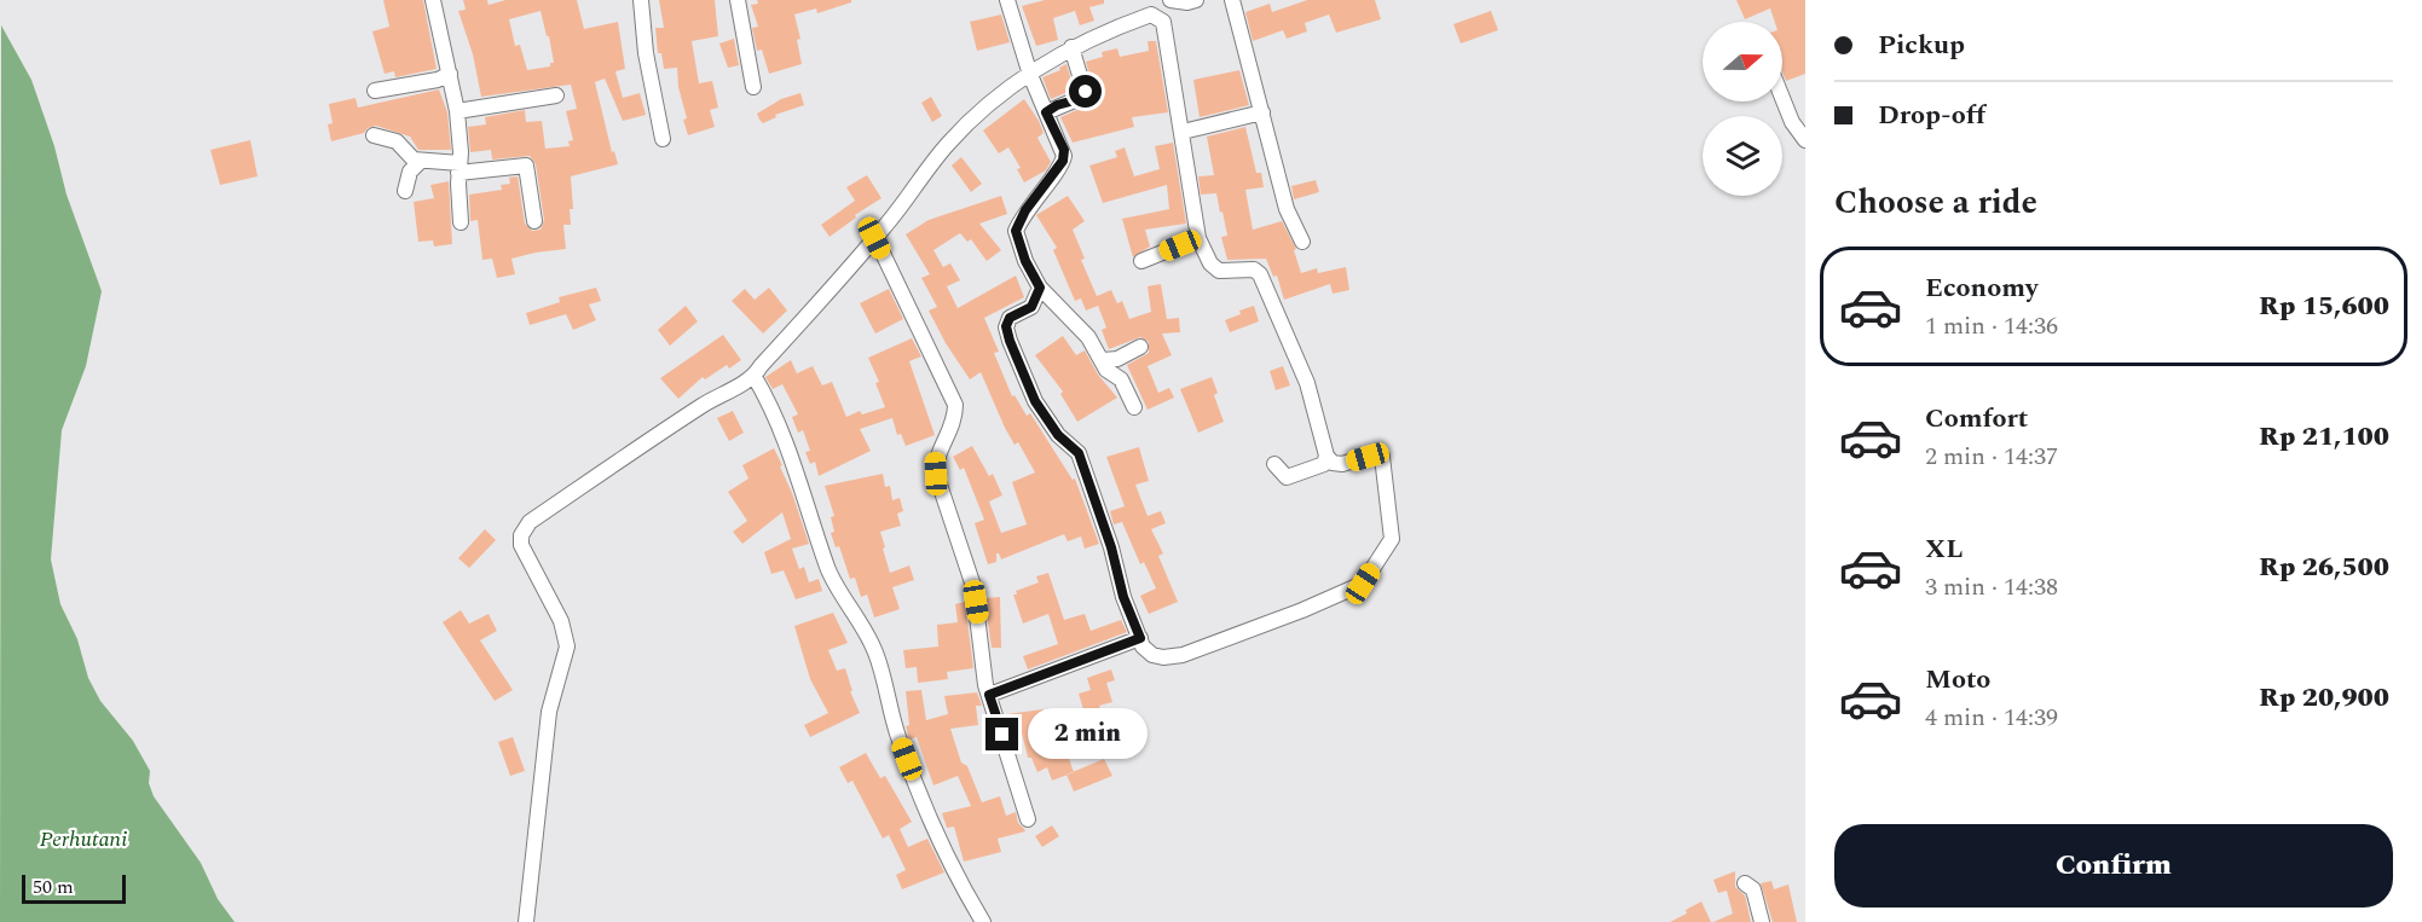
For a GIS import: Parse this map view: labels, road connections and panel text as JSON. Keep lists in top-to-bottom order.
{
  "parks": ["Perhutani"],
  "scale_bar": "50 m",
  "north": "right",
  "page": {
    "banner": ["Pickup", "Drop-off"],
    "heading": "Choose a ride",
    "list": [
      {
        "name": "Economy",
        "note": "1 min · 14:36",
        "value": "Rp 15,600"
      },
      {
        "name": "Comfort",
        "note": "2 min · 14:37",
        "value": "Rp 21,100"
      },
      {
        "name": "XL",
        "note": "3 min · 14:38",
        "value": "Rp 26,500"
      },
      {
        "name": "Moto",
        "note": "4 min · 14:39",
        "value": "Rp 20,900"
      }
    ],
    "bubble": "2 min",
    "buttons": "Confirm",
    "scale": "50 m"
  }
}
